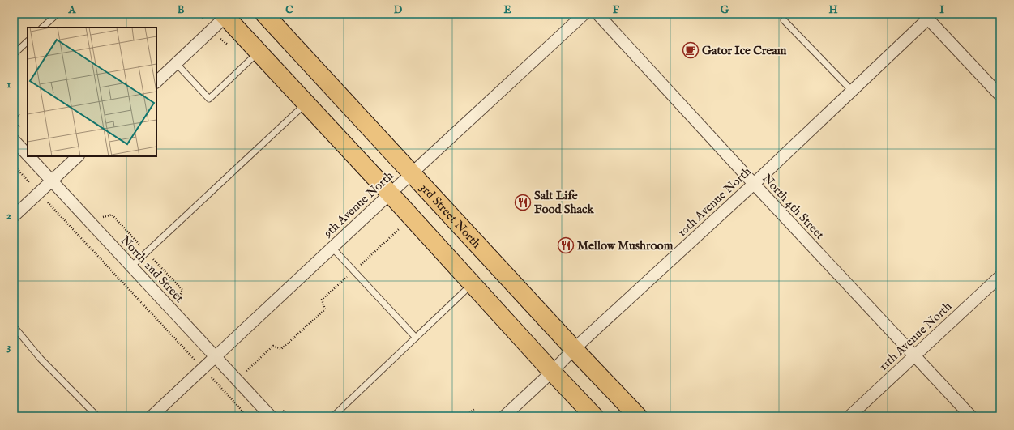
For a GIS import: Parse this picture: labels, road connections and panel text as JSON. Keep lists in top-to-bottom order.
{
  "streets": {
    "main road": ["3rd Street North"],
    "street": [
      "10th Avenue North",
      "9th Avenue North",
      "North 4th Street",
      "North 2nd Street",
      "11th Avenue North"
    ]
  },
  "crossings": [
    ["10th Avenue North", "North 4th Street"],
    ["10th Avenue North", "3rd Street North"],
    ["9th Avenue North", "3rd Street North"],
    ["9th Avenue North", "North 2nd Street"],
    ["North 4th Street", "11th Avenue North"]
  ],
  "places": {
    "cafe": ["Gator Ice Cream"],
    "restaurant": ["Salt Life Food Shack", "Mellow Mushroom"]
  },
  "grid": {
    "columns": [
      "A",
      "B",
      "C",
      "D",
      "E",
      "F",
      "G",
      "H",
      "I"
    ],
    "rows": ["1", "2", "3"]
  }
}
